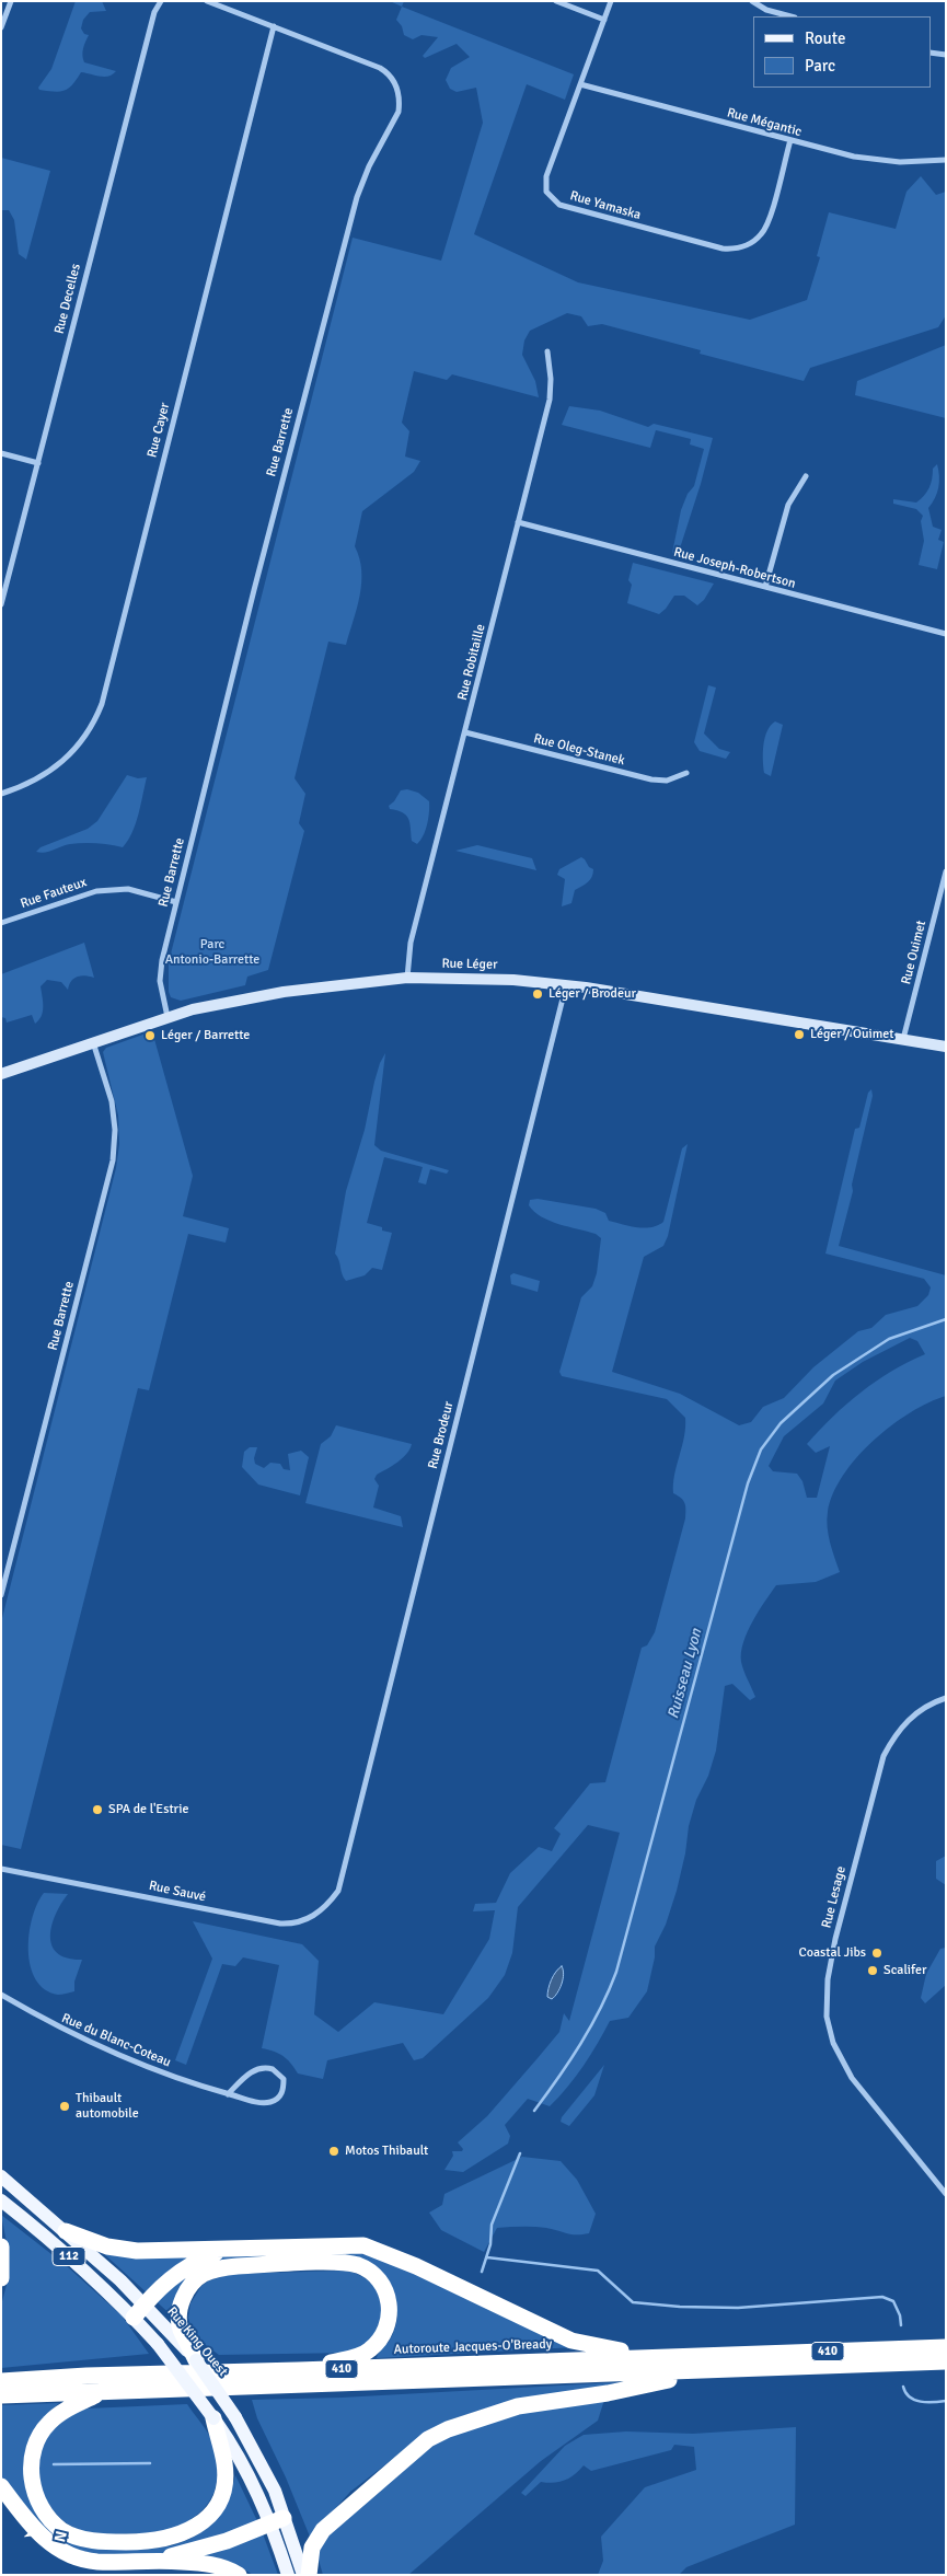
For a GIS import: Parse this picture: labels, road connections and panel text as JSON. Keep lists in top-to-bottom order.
{
  "streets": {
    "highway": ["Autoroute Jacques-O'Bready", "410"],
    "main road": ["112", "Rue King Ouest"],
    "street": [
      "Rue Mégantic",
      "Rue Yamaska",
      "Rue Decelles",
      "Rue Cayer",
      "Rue Barrette",
      "Rue Joseph-Robertson",
      "Rue Robitaille",
      "Rue Oleg-Stanek",
      "Rue Fauteux",
      "Rue Ouimet",
      "Rue Léger",
      "Rue Brodeur",
      "Rue Sauvé",
      "Rue Lesage",
      "Rue du Blanc-Coteau"
    ]
  },
  "crossings": [
    ["Rue Mégantic", "Rue Yamaska"],
    ["Rue Cayer", "Rue Barrette"],
    ["Rue Barrette", "Rue Fauteux"],
    ["Rue Barrette", "Rue Léger"],
    ["Rue Joseph-Robertson", "Rue Robitaille"],
    ["Rue Robitaille", "Rue Oleg-Stanek"],
    ["Rue Robitaille", "Rue Léger"],
    ["Rue Ouimet", "Rue Léger"],
    ["Rue Léger", "Rue Brodeur"],
    ["Rue Brodeur", "Rue Sauvé"]
  ],
  "water": ["Ruisseau Lyon"],
  "parks": ["Parc Antonio-Barrette"],
  "places": [
    "Léger / Brodeur",
    "Léger / Ouimet",
    "Léger / Barrette",
    "SPA de l'Estrie",
    "Coastal Jibs",
    "Scalifer",
    "Thibault automobile",
    "Motos Thibault"
  ],
  "legend": ["Route", "Parc"],
  "north": "right"
}
